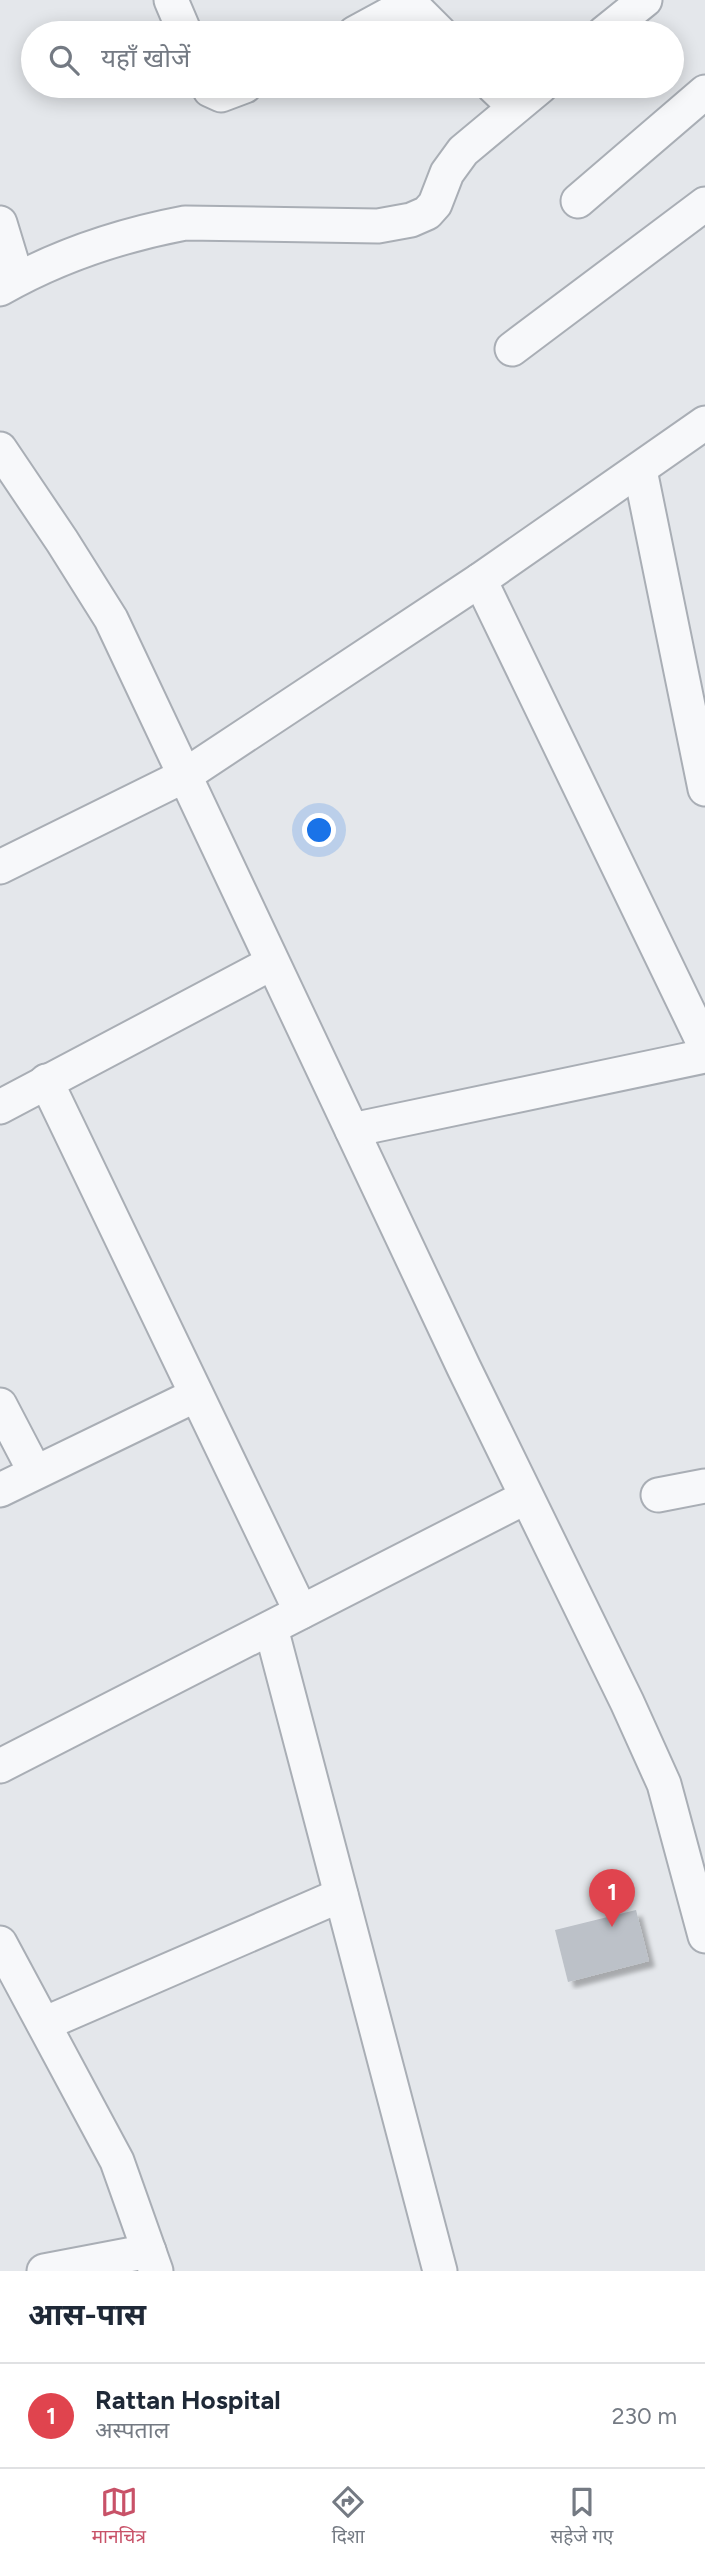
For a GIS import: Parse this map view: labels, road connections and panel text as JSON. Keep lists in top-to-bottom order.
{
  "page": {
    "search": "यहाँ खोजें",
    "pins": "1",
    "heading": "आस-पास",
    "list": [
      {
        "mark": "1",
        "name": "Rattan Hospital",
        "note": "अस्पताल",
        "value": "230 m"
      }
    ],
    "nav": ["मानचित्र", "दिशा", "सहेजे गए"]
  }
}
